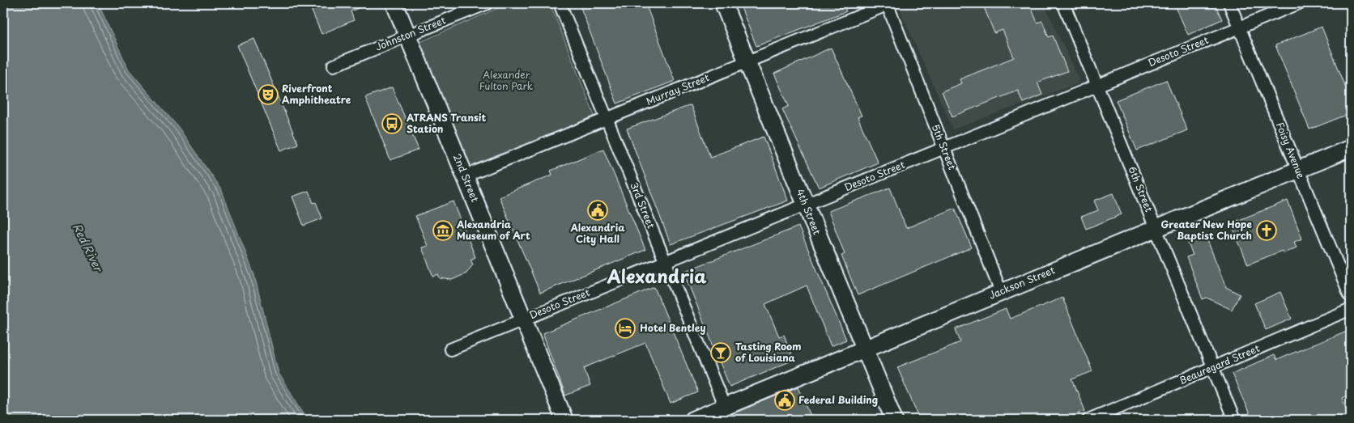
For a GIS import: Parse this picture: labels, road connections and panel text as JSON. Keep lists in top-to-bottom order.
{
  "streets": {
    "main road": ["2nd Street", "4th Street", "Jackson Street"],
    "street": [
      "Johnston Street",
      "Desoto Street",
      "Murray Street",
      "5th Street",
      "Foisy Avenue",
      "6th Street",
      "3rd Street",
      "Beauregard Street"
    ]
  },
  "crossings": [
    ["Johnston Street", "2nd Street"],
    ["Desoto Street", "5th Street"],
    ["Desoto Street", "Foisy Avenue"],
    ["Desoto Street", "2nd Street"],
    ["Desoto Street", "6th Street"],
    ["Desoto Street", "3rd Street"],
    ["Desoto Street", "4th Street"],
    ["Murray Street", "5th Street"],
    ["Murray Street", "2nd Street"],
    ["Murray Street", "3rd Street"],
    ["Murray Street", "4th Street"],
    ["5th Street", "Jackson Street"],
    ["Foisy Avenue", "Jackson Street"],
    ["6th Street", "Jackson Street"],
    ["6th Street", "Beauregard Street"],
    ["3rd Street", "Jackson Street"],
    ["4th Street", "Jackson Street"]
  ],
  "districts": ["Alexandria"],
  "water": ["Red River"],
  "parks": ["Alexander Fulton Park"],
  "places": {
    "theatre": ["Riverfront Amphitheatre"],
    "bus stop": ["ATRANS Transit Station"],
    "public building": ["Alexandria City Hall", "Federal Building"],
    "museum": ["Alexandria Museum of Art"],
    "church": ["Greater New Hope Baptist Church"],
    "hotel": ["Hotel Bentley"],
    "bar": ["Tasting Room of Louisiana"]
  }
}
